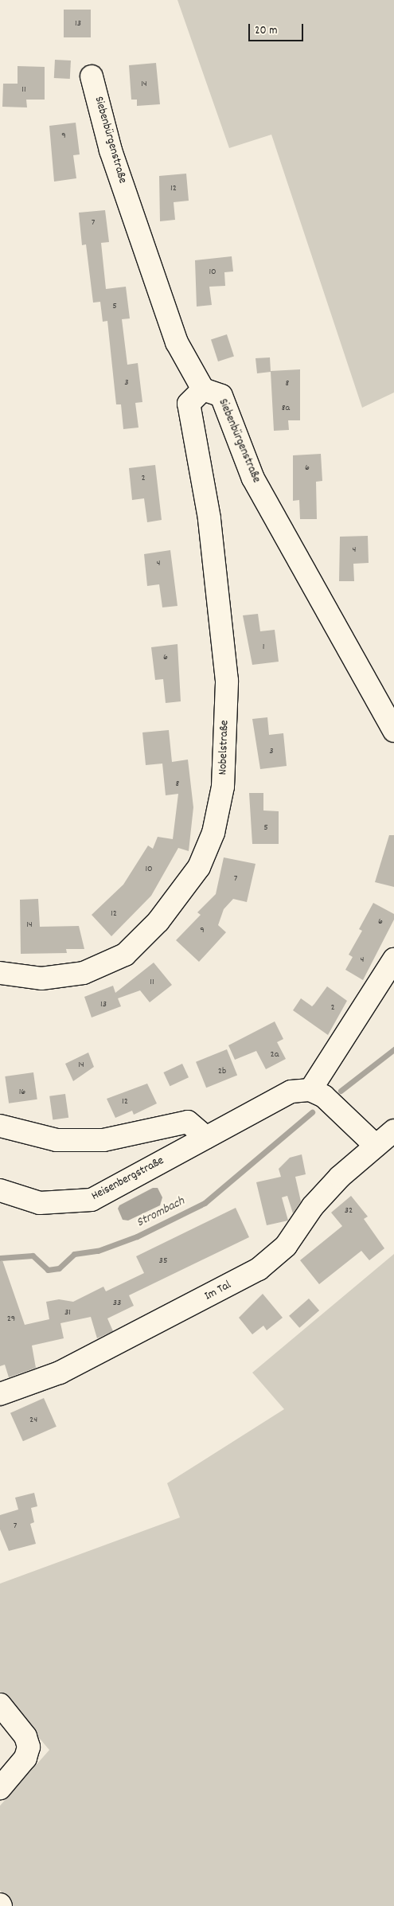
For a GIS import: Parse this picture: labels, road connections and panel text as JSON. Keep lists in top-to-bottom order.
{
  "streets": {
    "street": [
      "Siebenbürgenstraße",
      "Nobelstraße",
      "Heisenbergstraße",
      "Im Tal"
    ]
  },
  "crossings": [
    ["Siebenbürgenstraße", "Nobelstraße"]
  ],
  "water": ["Strombach"],
  "house_numbers": [
    "13",
    "14",
    "11",
    "9",
    "12",
    "7",
    "10",
    "5",
    "3",
    "8",
    "8a",
    "6",
    "2",
    "4",
    "4",
    "1",
    "6",
    "3",
    "8",
    "5",
    "10",
    "7",
    "12",
    "6",
    "14",
    "9",
    "4",
    "11",
    "13",
    "2",
    "2a",
    "14",
    "2b",
    "16",
    "12",
    "32",
    "35",
    "33",
    "31",
    "29",
    "24",
    "7"
  ],
  "scale_bar": "20 m"
}
